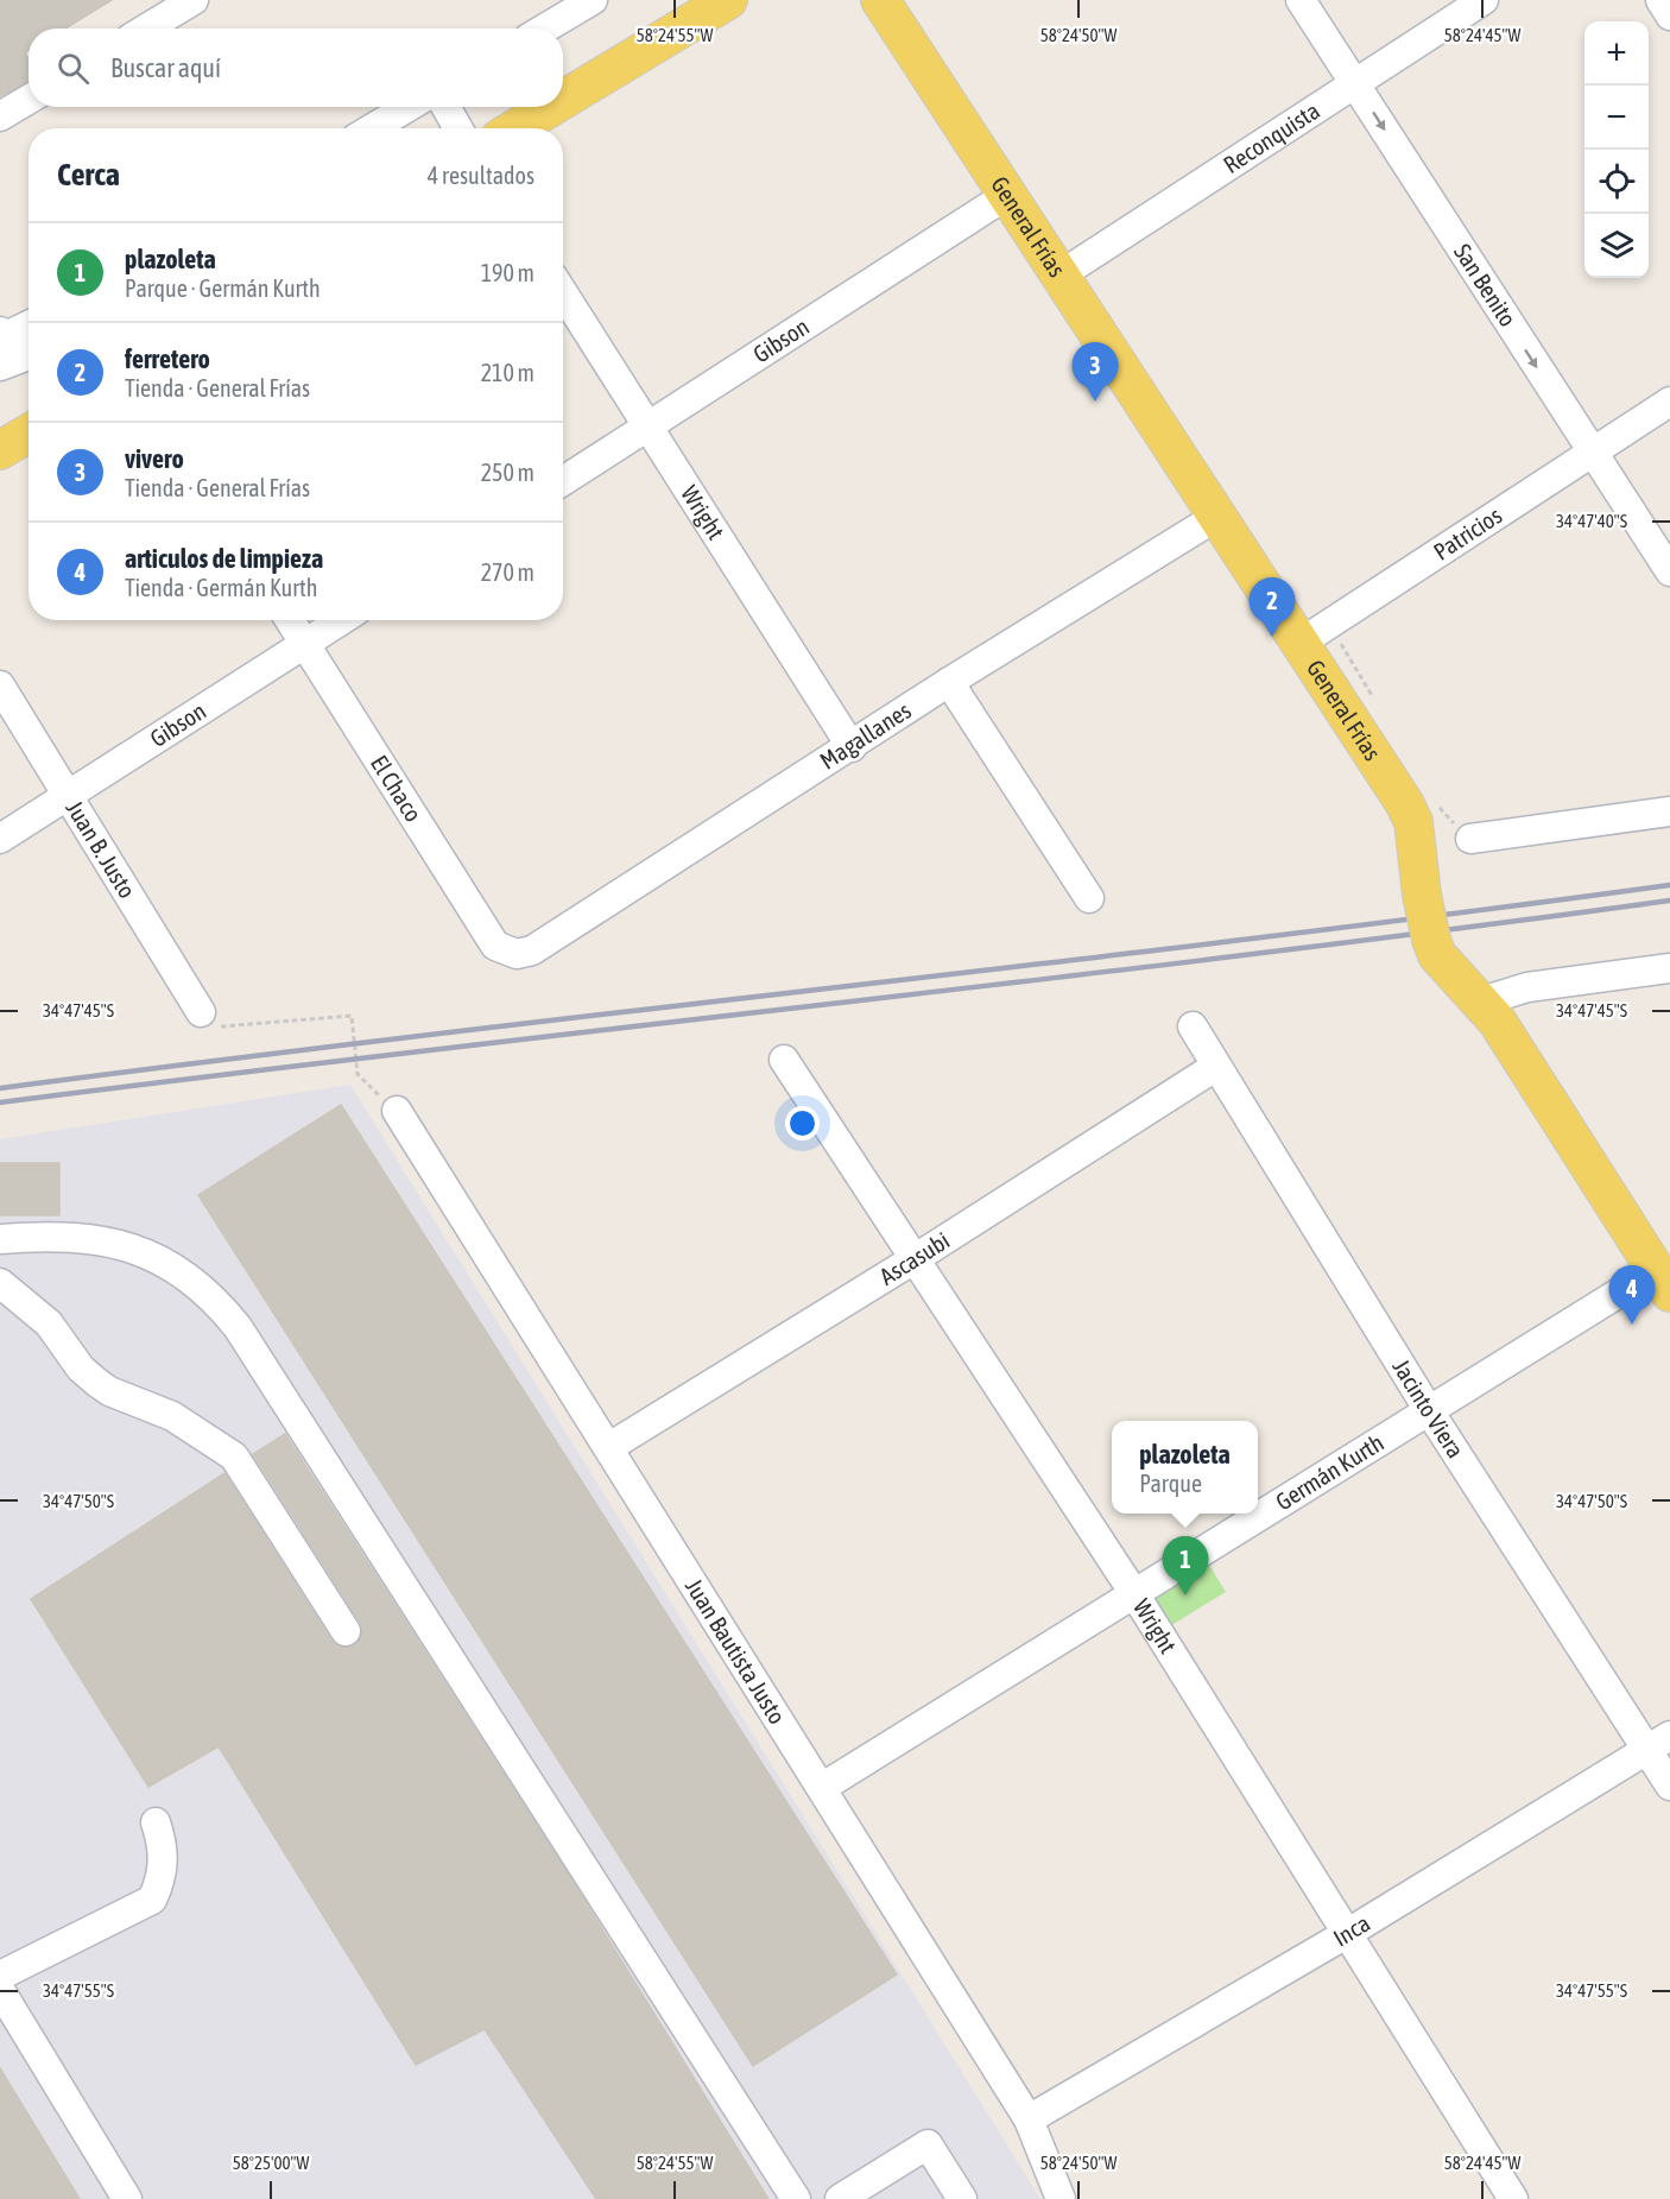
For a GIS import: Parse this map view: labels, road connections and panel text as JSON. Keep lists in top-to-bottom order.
{
  "streets": {
    "main road": ["General Frías"],
    "street": [
      "Reconquista",
      "San Benito",
      "Gibson",
      "Wright",
      "Patricios",
      "Magallanes",
      "El Chaco",
      "Juan B. Justo",
      "Ascasubi",
      "Jacinto Viera",
      "Germán Kurth",
      "Juan Bautista Justo",
      "Inca"
    ]
  },
  "crossings": [
    ["Reconquista", "General Frías"],
    ["Reconquista", "San Benito"],
    ["General Frías", "Gibson"],
    ["General Frías", "Patricios"],
    ["General Frías", "Magallanes"],
    ["General Frías", "Germán Kurth"],
    ["San Benito", "Patricios"],
    ["Gibson", "Wright"],
    ["Gibson", "El Chaco"],
    ["Gibson", "Juan B. Justo"],
    ["Wright", "Magallanes"],
    ["Wright", "Ascasubi"],
    ["Wright", "Germán Kurth"],
    ["Wright", "Inca"],
    ["Magallanes", "El Chaco"],
    ["Ascasubi", "Jacinto Viera"],
    ["Ascasubi", "Juan Bautista Justo"],
    ["Jacinto Viera", "Germán Kurth"],
    ["Jacinto Viera", "Inca"],
    ["Germán Kurth", "Juan Bautista Justo"],
    ["Juan Bautista Justo", "Inca"]
  ],
  "one_way": ["San Benito"],
  "page": {
    "map_buttons": ["+", "−"],
    "search": "Buscar aquí",
    "heading": ["Cerca", "4 resultados"],
    "list": [
      {
        "mark": "1",
        "name": "plazoleta",
        "note": "Parque · Germán Kurth",
        "value": "190 m"
      },
      {
        "mark": "2",
        "name": "ferretero",
        "note": "Tienda · General Frías",
        "value": "210 m"
      },
      {
        "mark": "3",
        "name": "vivero",
        "note": "Tienda · General Frías",
        "value": "250 m"
      },
      {
        "mark": "4",
        "name": "articulos de limpieza",
        "note": "Tienda · Germán Kurth",
        "value": "270 m"
      }
    ],
    "pins": [
      "3",
      "2",
      "4",
      "1"
    ],
    "popup": ["plazoleta", "Parque"]
  },
  "coordinates": [
    "58°24'55\"W",
    "58°24'50\"W",
    "58°24'45\"W",
    "34°47'40\"S",
    "34°47'45\"S",
    "34°47'50\"S",
    "34°47'55\"S",
    "58°25'00\"W"
  ]
}
